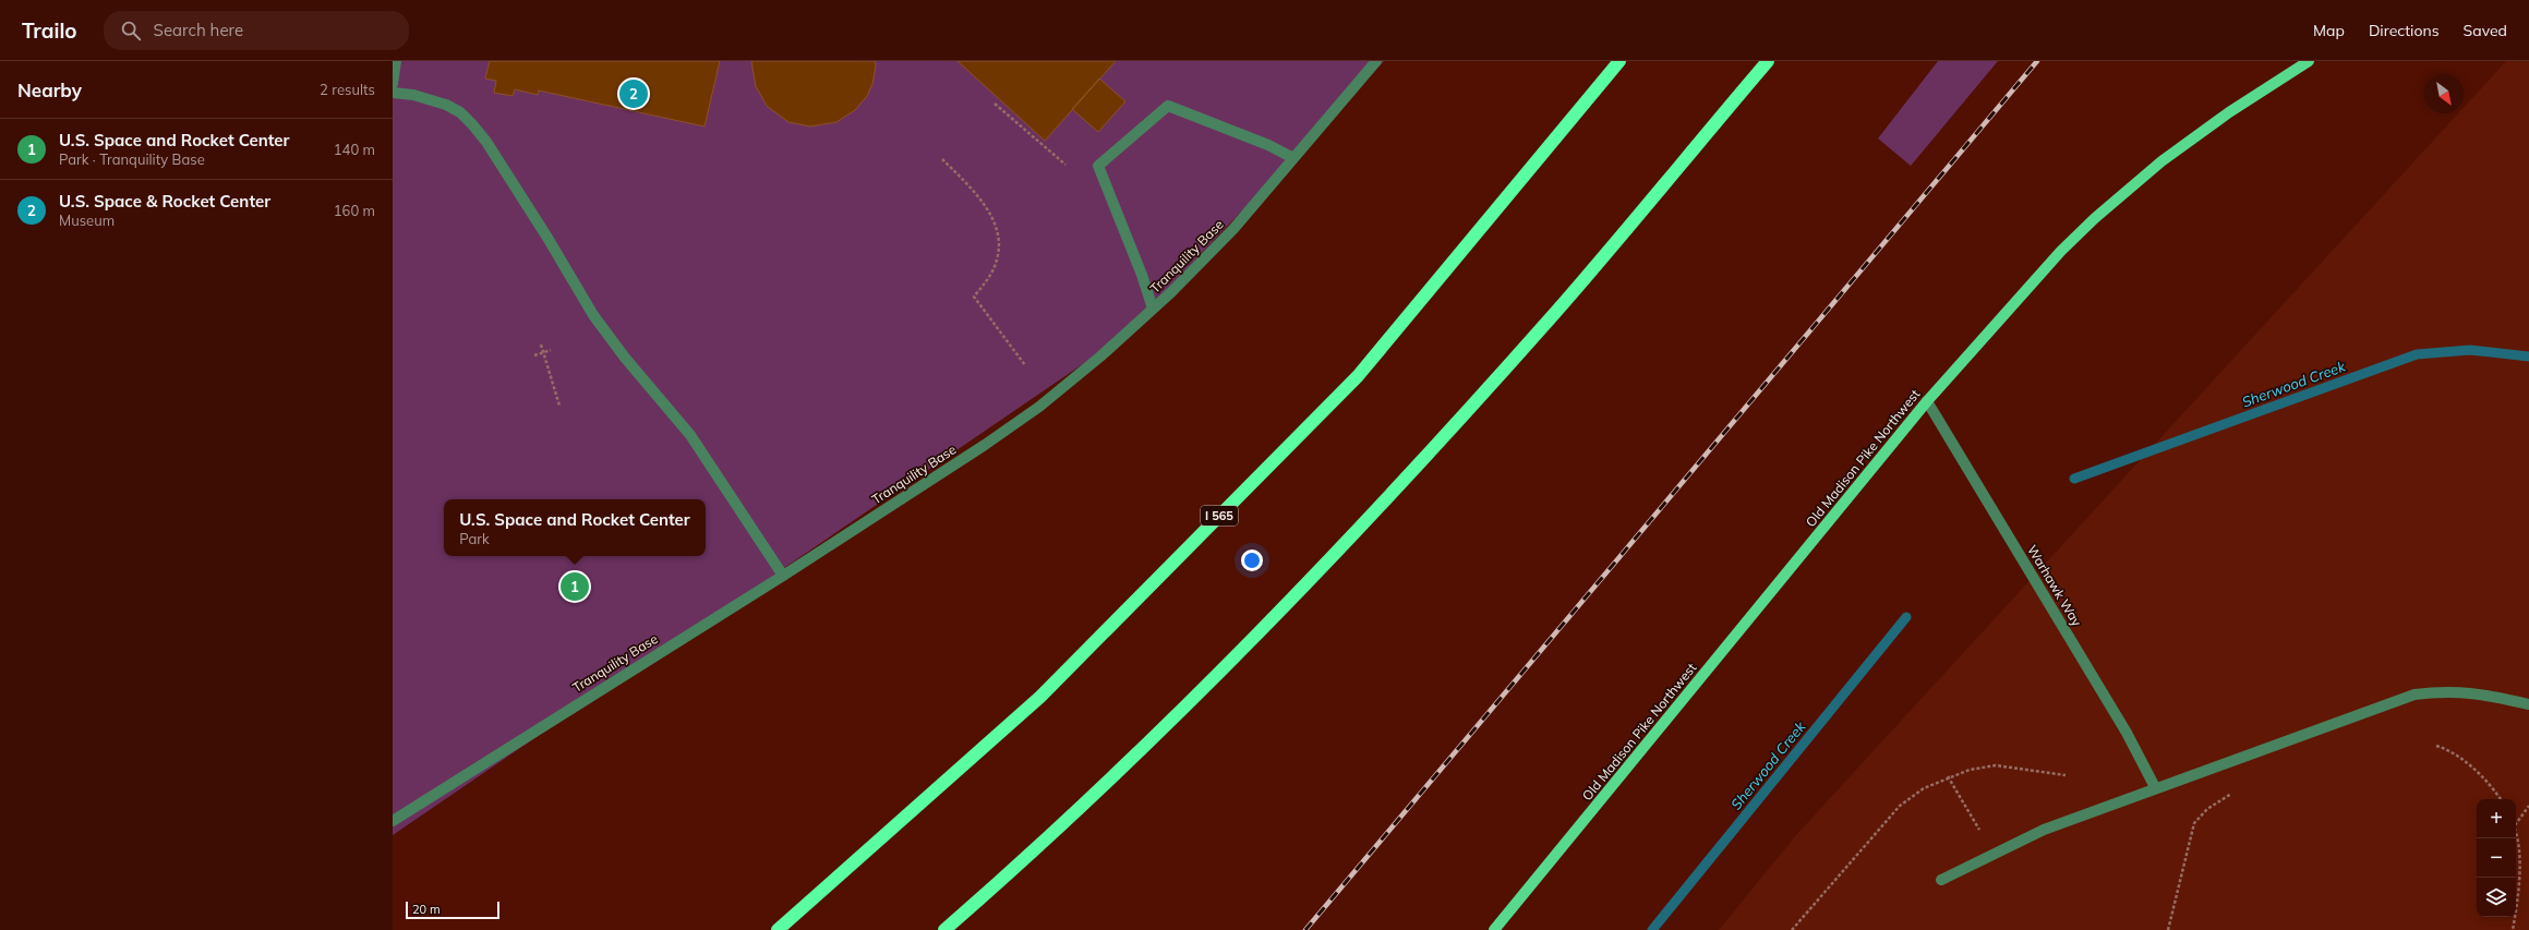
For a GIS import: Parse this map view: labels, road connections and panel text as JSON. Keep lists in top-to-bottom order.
{
  "streets": {
    "highway": ["I 565"],
    "main road": ["Old Madison Pike Northwest"],
    "street": ["Tranquility Base", "Warhawk Way"]
  },
  "crossings": [
    ["Old Madison Pike Northwest", "Warhawk Way"]
  ],
  "water": ["Sherwood Creek"],
  "scale_bar": "20 m",
  "north": "bottom right",
  "page": {
    "header": "Trailo",
    "search": "Search here",
    "nav": ["Map", "Directions", "Saved"],
    "heading": ["Nearby", "2 results"],
    "pins": ["2", "1"],
    "list": [
      {
        "mark": "1",
        "name": "U.S. Space and Rocket Center",
        "note": "Park · Tranquility Base",
        "value": "140 m"
      },
      {
        "mark": "2",
        "name": "U.S. Space & Rocket Center",
        "note": "Museum",
        "value": "160 m"
      }
    ],
    "popup": ["U.S. Space and Rocket Center", "Park"],
    "map_buttons": ["+", "−"],
    "scale": "20 m"
  }
}
